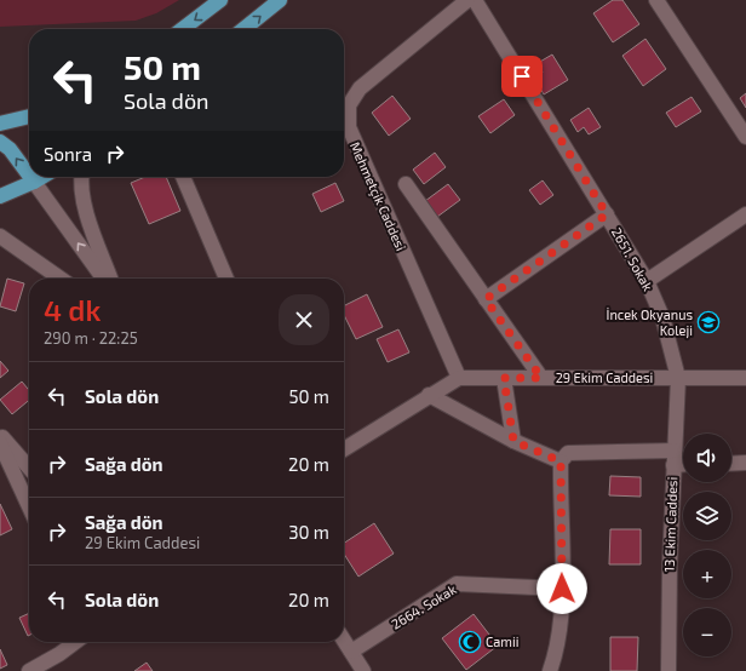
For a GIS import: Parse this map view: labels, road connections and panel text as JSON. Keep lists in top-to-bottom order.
{
  "streets": {
    "street": [
      "Mehmetçik Caddesi",
      "2651. Sokak",
      "29 Ekim Caddesi",
      "13 Ekim Caddesi",
      "2664. Sokak"
    ]
  },
  "crossings": [
    ["Mehmetçik Caddesi", "29 Ekim Caddesi"],
    ["2651. Sokak", "29 Ekim Caddesi"],
    ["2651. Sokak", "13 Ekim Caddesi"],
    ["29 Ekim Caddesi", "13 Ekim Caddesi"]
  ],
  "places": {
    "school or university": ["İncek Okyanus Koleji"],
    "mosque": ["Camii"]
  },
  "page": {
    "turn": ["50 m", "Sola dön"],
    "then": "Sonra",
    "heading": ["4 dk", "290 m · 22:25"],
    "list": [
      {
        "name": "Sola dön",
        "value": "50 m"
      },
      {
        "name": "Sağa dön",
        "value": "20 m"
      },
      {
        "name": "Sağa dön",
        "note": "29 Ekim Caddesi",
        "value": "30 m"
      },
      {
        "name": "Sola dön",
        "value": "20 m"
      }
    ],
    "map_buttons": ["+", "−"]
  }
}
